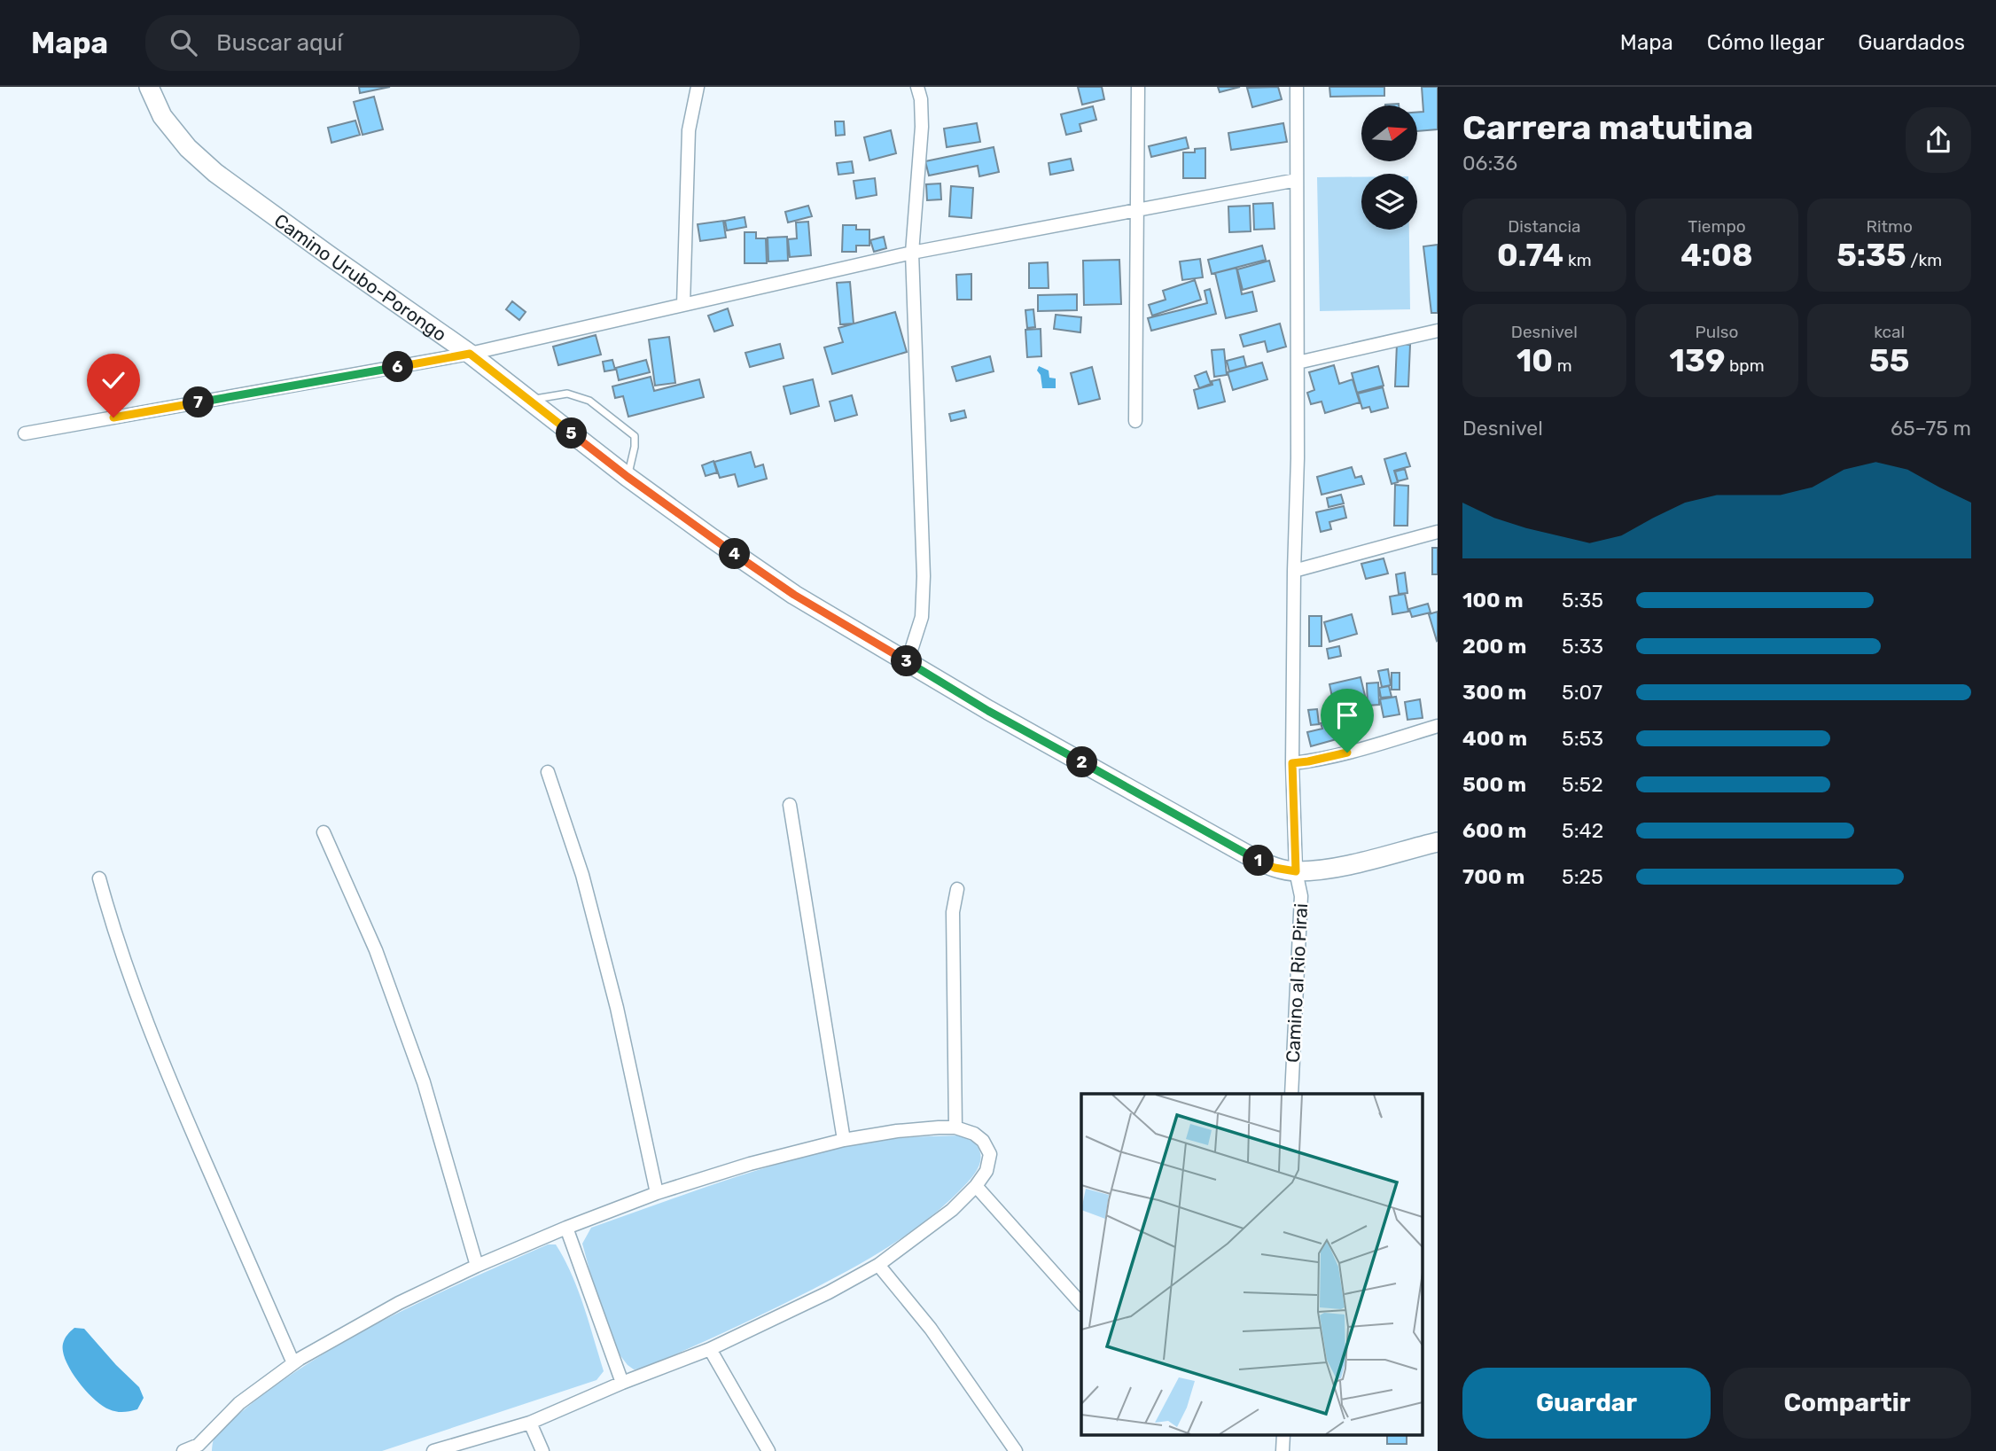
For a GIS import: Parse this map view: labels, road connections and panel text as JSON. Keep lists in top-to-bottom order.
{
  "streets": {
    "main road": ["Camino Urubo-Porongo"],
    "street": ["Camino al Rio Pirai"]
  },
  "crossings": [
    ["Camino Urubo-Porongo", "Camino al Rio Pirai"]
  ],
  "north": "right",
  "page": {
    "header": "Mapa",
    "search": "Buscar aquí",
    "nav": ["Mapa", "Cómo llegar", "Guardados"],
    "heading": ["Carrera matutina", "06:36"],
    "stats": [
      ["Distancia", "0.74 km"],
      ["Tiempo", "4:08"],
      ["Ritmo", "5:35 /km"],
      ["Desnivel", "10 m"],
      ["Pulso", "139 bpm"],
      ["kcal", "55"]
    ],
    "pins": [
      "6",
      "7",
      "5",
      "4",
      "3",
      "2",
      "1"
    ],
    "chart": ["Desnivel", "65–75 m"],
    "list": [
      {
        "name": "100 m",
        "note": "5:35"
      },
      {
        "name": "200 m",
        "note": "5:33"
      },
      {
        "name": "300 m",
        "note": "5:07"
      },
      {
        "name": "400 m",
        "note": "5:53"
      },
      {
        "name": "500 m",
        "note": "5:52"
      },
      {
        "name": "600 m",
        "note": "5:42"
      },
      {
        "name": "700 m",
        "note": "5:25"
      }
    ],
    "buttons": ["Guardar", "Compartir"]
  }
}
